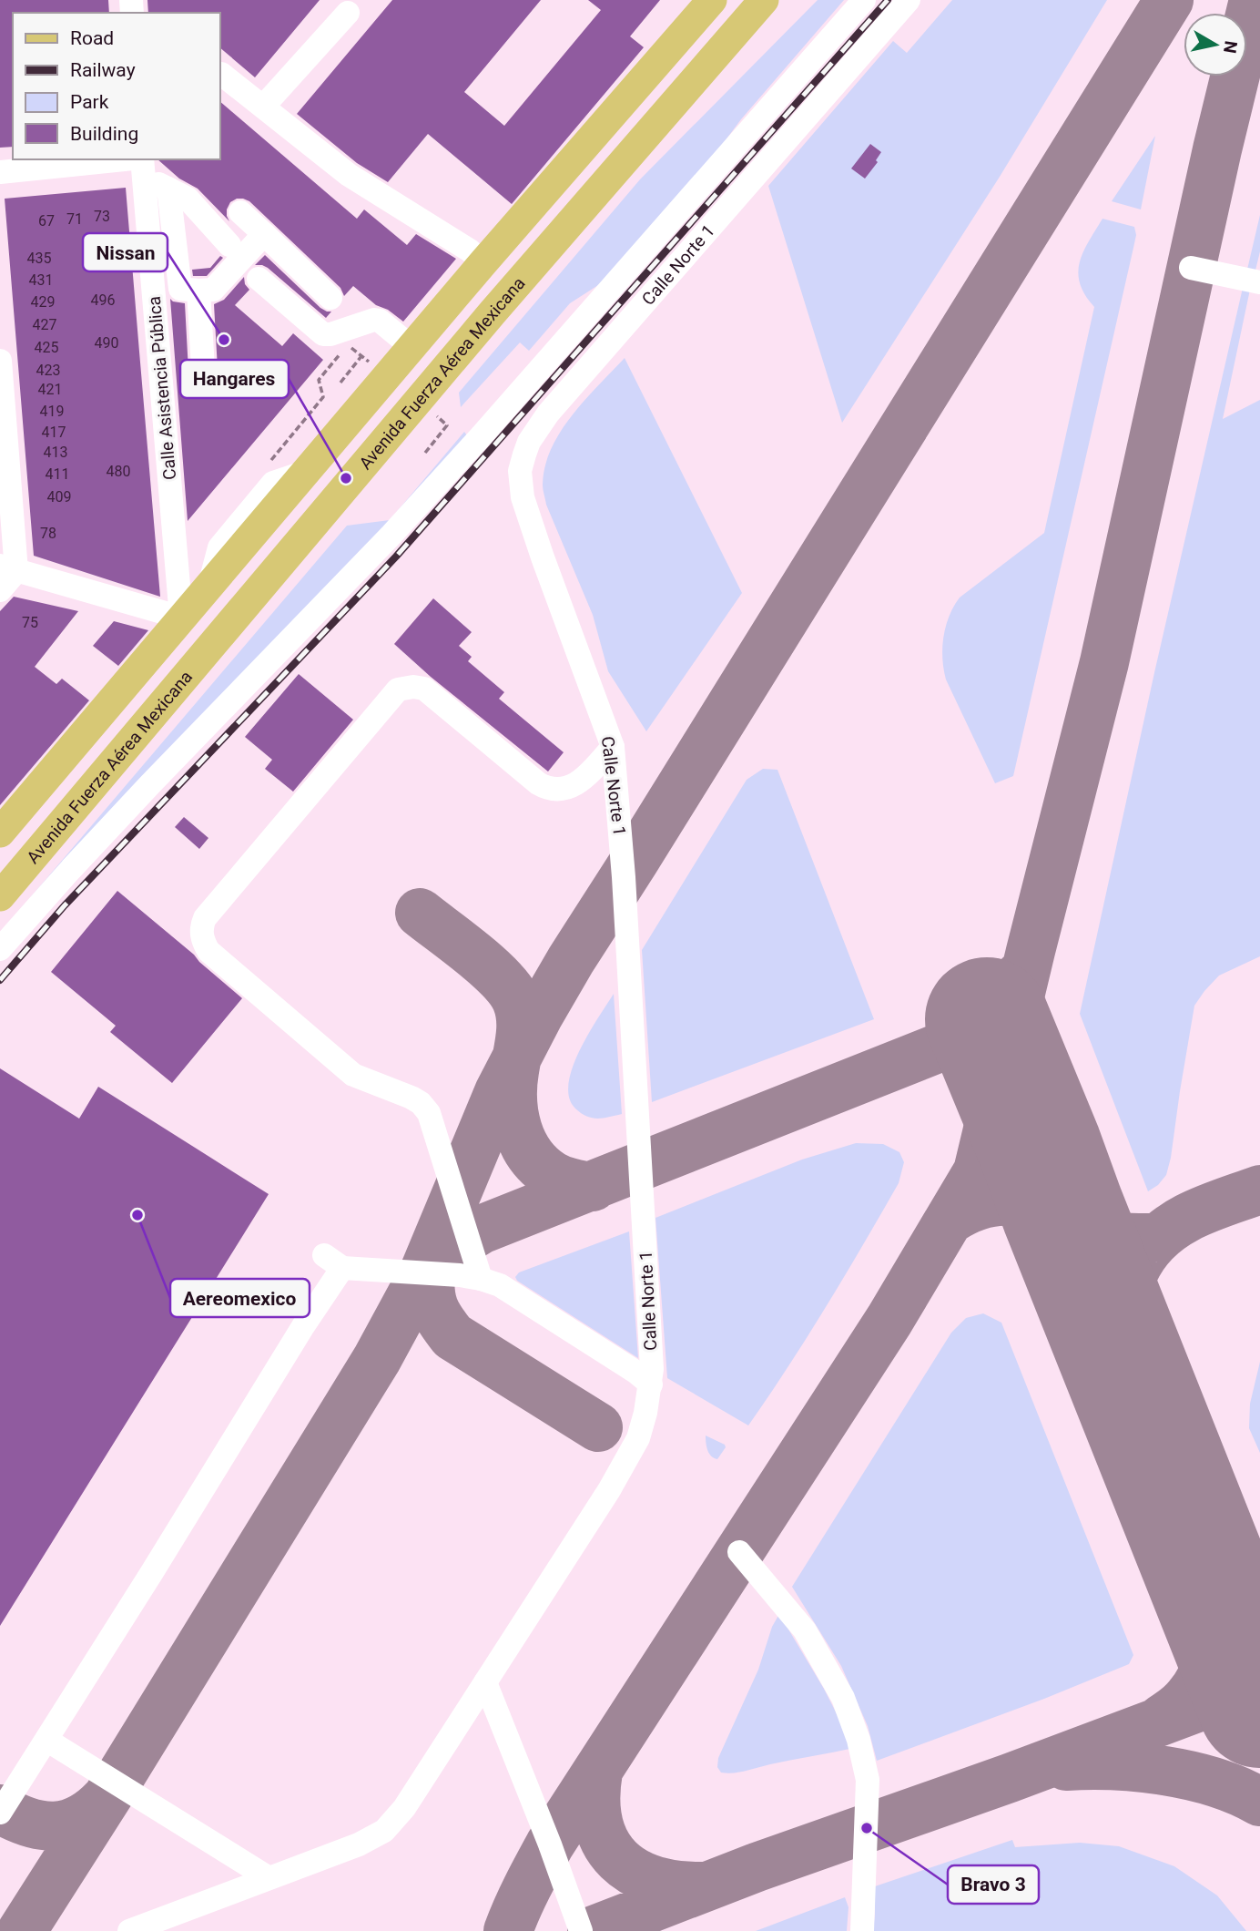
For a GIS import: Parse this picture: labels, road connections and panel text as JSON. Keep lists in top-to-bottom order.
{
  "streets": {
    "main road": ["Avenida Fuerza Aérea Mexicana"],
    "street": ["Calle Norte 1", "Calle Asistencia Pública"]
  },
  "places": [
    "Nissan",
    "Hangares",
    "Aereomexico",
    "Bravo 3"
  ],
  "house_numbers": [
    "73",
    "71",
    "67",
    "435",
    "431",
    "496",
    "429",
    "427",
    "490",
    "425",
    "423",
    "421",
    "419",
    "417",
    "413",
    "480",
    "411",
    "409",
    "78",
    "75"
  ],
  "legend": [
    "Road",
    "Railway",
    "Park",
    "Building"
  ],
  "north": "right"
}
